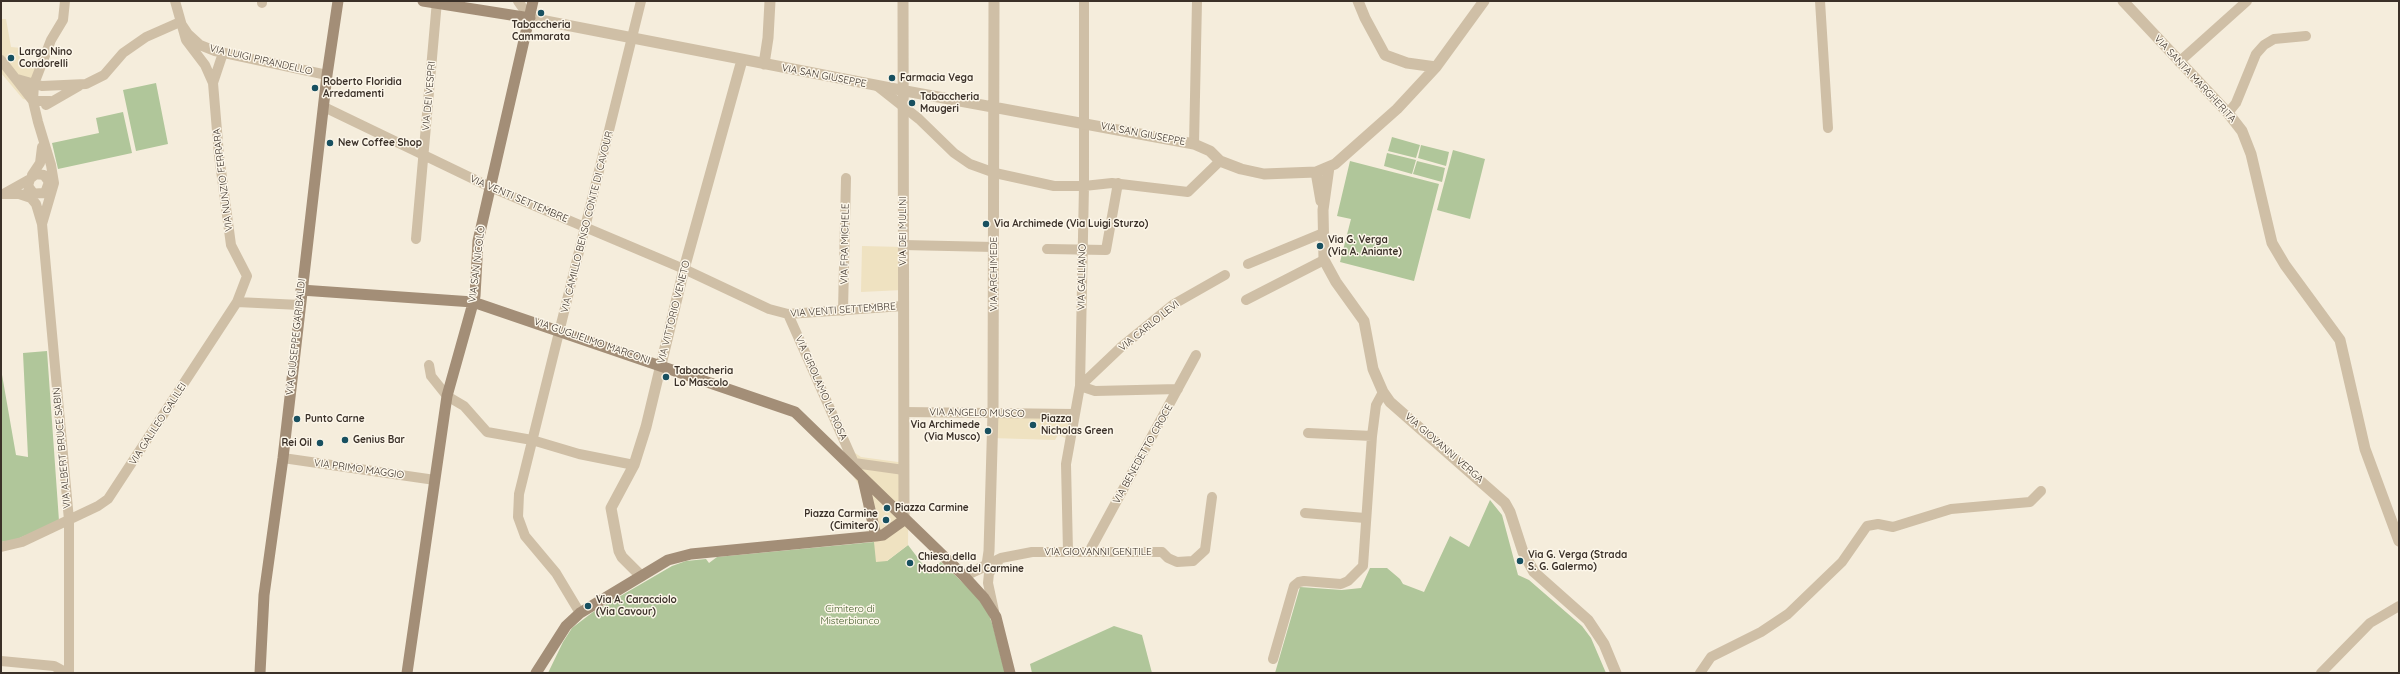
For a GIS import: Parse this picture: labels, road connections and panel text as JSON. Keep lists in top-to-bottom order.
{
  "streets": {
    "main road": [
      "VIA SAN GIUSEPPE",
      "VIA SAN NICOLÒ",
      "VIA GIUSEPPE GARIBALDI",
      "VIA GUGLIELMO MARCONI"
    ],
    "street": [
      "VIA LUIGI PIRANDELLO",
      "VIA SANTA MARGHERITA",
      "VIA DEI VESPRI",
      "VIA NUNZIO FERRARA",
      "VIA VENTI SETTEMBRE",
      "VIA CAMILLO BENSO CONTE DI CAVOUR",
      "VIA DEI MULINI",
      "VIA FRA MICHELE",
      "VIA ARCHIMEDE",
      "VIA GALLIANO",
      "VIA VITTORIO VENETO",
      "VIA CARLO LEVI",
      "VIA GIROLAMO LA ROSA",
      "VIA ANGELO MUSCO",
      "VIA GALILEO GALILEI",
      "VIA ALBERT BRUCE SABIN",
      "VIA GIOVANNI VERGA",
      "VIA BENEDETTO CROCE",
      "VIA PRIMO MAGGIO",
      "VIA GIOVANNI GENTILE"
    ]
  },
  "crossings": [
    ["VIA LUIGI PIRANDELLO", "VIA NUNZIO FERRARA"],
    ["VIA LUIGI PIRANDELLO", "VIA GIUSEPPE GARIBALDI"],
    ["VIA SAN GIUSEPPE", "VIA DEI VESPRI"],
    ["VIA SAN GIUSEPPE", "VIA CAMILLO BENSO CONTE DI CAVOUR"],
    ["VIA SAN GIUSEPPE", "VIA DEI MULINI"],
    ["VIA SAN GIUSEPPE", "VIA SAN NICOLÒ"],
    ["VIA SAN GIUSEPPE", "VIA ARCHIMEDE"],
    ["VIA SAN GIUSEPPE", "VIA GALLIANO"],
    ["VIA SAN GIUSEPPE", "VIA VITTORIO VENETO"],
    ["VIA DEI VESPRI", "VIA VENTI SETTEMBRE"],
    ["VIA NUNZIO FERRARA", "VIA GALILEO GALILEI"],
    ["VIA VENTI SETTEMBRE", "VIA CAMILLO BENSO CONTE DI CAVOUR"],
    ["VIA VENTI SETTEMBRE", "VIA DEI MULINI"],
    ["VIA VENTI SETTEMBRE", "VIA FRA MICHELE"],
    ["VIA VENTI SETTEMBRE", "VIA SAN NICOLÒ"],
    ["VIA VENTI SETTEMBRE", "VIA VITTORIO VENETO"],
    ["VIA VENTI SETTEMBRE", "VIA GIUSEPPE GARIBALDI"],
    ["VIA VENTI SETTEMBRE", "VIA GIROLAMO LA ROSA"],
    ["VIA CAMILLO BENSO CONTE DI CAVOUR", "VIA GUGLIELMO MARCONI"],
    ["VIA DEI MULINI", "VIA GUGLIELMO MARCONI"],
    ["VIA DEI MULINI", "VIA ANGELO MUSCO"],
    ["VIA SAN NICOLÒ", "VIA GUGLIELMO MARCONI"],
    ["VIA SAN NICOLÒ", "VIA PRIMO MAGGIO"],
    ["VIA ARCHIMEDE", "VIA ANGELO MUSCO"],
    ["VIA ARCHIMEDE", "VIA GIOVANNI GENTILE"],
    ["VIA GALLIANO", "VIA CARLO LEVI"],
    ["VIA GALLIANO", "VIA ANGELO MUSCO"],
    ["VIA GALLIANO", "VIA GIOVANNI GENTILE"],
    ["VIA VITTORIO VENETO", "VIA GUGLIELMO MARCONI"],
    ["VIA GIUSEPPE GARIBALDI", "VIA GUGLIELMO MARCONI"],
    ["VIA GIUSEPPE GARIBALDI", "VIA PRIMO MAGGIO"],
    ["VIA GUGLIELMO MARCONI", "VIA GIROLAMO LA ROSA"],
    ["VIA GUGLIELMO MARCONI", "VIA GIOVANNI GENTILE"],
    ["VIA GALILEO GALILEI", "VIA ALBERT BRUCE SABIN"],
    ["VIA BENEDETTO CROCE", "VIA GIOVANNI GENTILE"]
  ],
  "parks": ["Cimitero di Misterbianco"],
  "places": [
    "Tabaccheria Cammarata",
    "Largo Nino Condorelli",
    "Farmacia Vega",
    "Roberto Floridia Arredamenti",
    "Tabaccheria Maugeri",
    "New Coffee Shop",
    "Via Archimede (Via Luigi Sturzo)",
    "Via G. Verga (Via A. Aniante)",
    "Tabaccheria Lo Mascolo",
    "Punto Carne",
    "Piazza Nicholas Green",
    "Via Archimede (Via Musco)",
    "Genius Bar",
    "Rei Oil",
    "Piazza Carmine",
    "Piazza Carmine (Cimitero)",
    "Via G. Verga (Strada S. G. Galermo)",
    "Chiesa della Madonna del Carmine",
    "Via A. Caracciolo (Via Cavour)"
  ]
}
